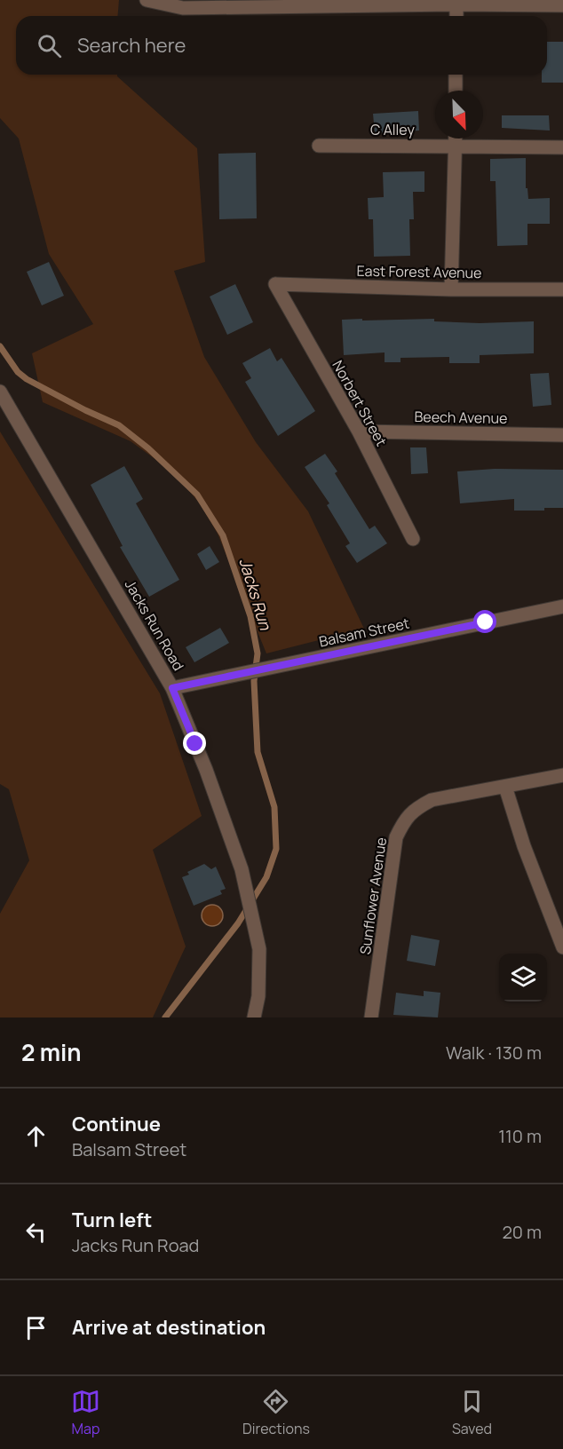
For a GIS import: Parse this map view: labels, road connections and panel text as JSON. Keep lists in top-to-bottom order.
{
  "streets": {
    "street": [
      "C Alley",
      "East Forest Avenue",
      "Norbert Street",
      "Beech Avenue",
      "Jacks Run Road",
      "Balsam Street",
      "Sunflower Avenue"
    ]
  },
  "crossings": [
    ["East Forest Avenue", "Norbert Street"],
    ["Norbert Street", "Beech Avenue"],
    ["Jacks Run Road", "Balsam Street"]
  ],
  "water": ["Jacks Run"],
  "north": "bottom right",
  "page": {
    "search": "Search here",
    "heading": ["2 min", "Walk · 130 m"],
    "list": [
      ["Continue", "Balsam Street", "110 m"],
      ["Turn left", "Jacks Run Road", "20 m"],
      "Arrive at destination"
    ],
    "nav": ["Map", "Directions", "Saved"]
  }
}
